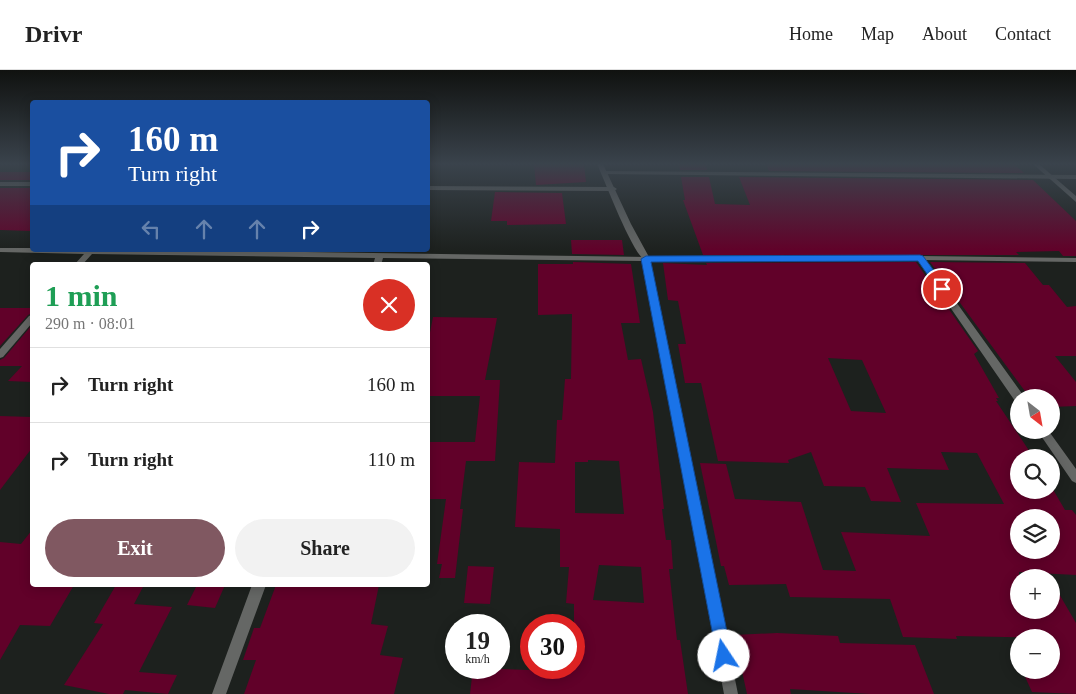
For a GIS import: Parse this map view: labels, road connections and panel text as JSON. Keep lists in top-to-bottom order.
{
  "north": "bottom right",
  "page": {
    "header": "Drivr",
    "nav": [
      "Home",
      "Map",
      "About",
      "Contact"
    ],
    "turn": ["160 m", "Turn right"],
    "heading": ["1 min", "290 m · 08:01"],
    "list": [
      {
        "name": "Turn right",
        "value": "160 m"
      },
      {
        "name": "Turn right",
        "value": "110 m"
      }
    ],
    "map_buttons": ["+", "−"],
    "buttons": ["Exit", "Share"],
    "speed": "19 km/h",
    "limit": "30"
  }
}
